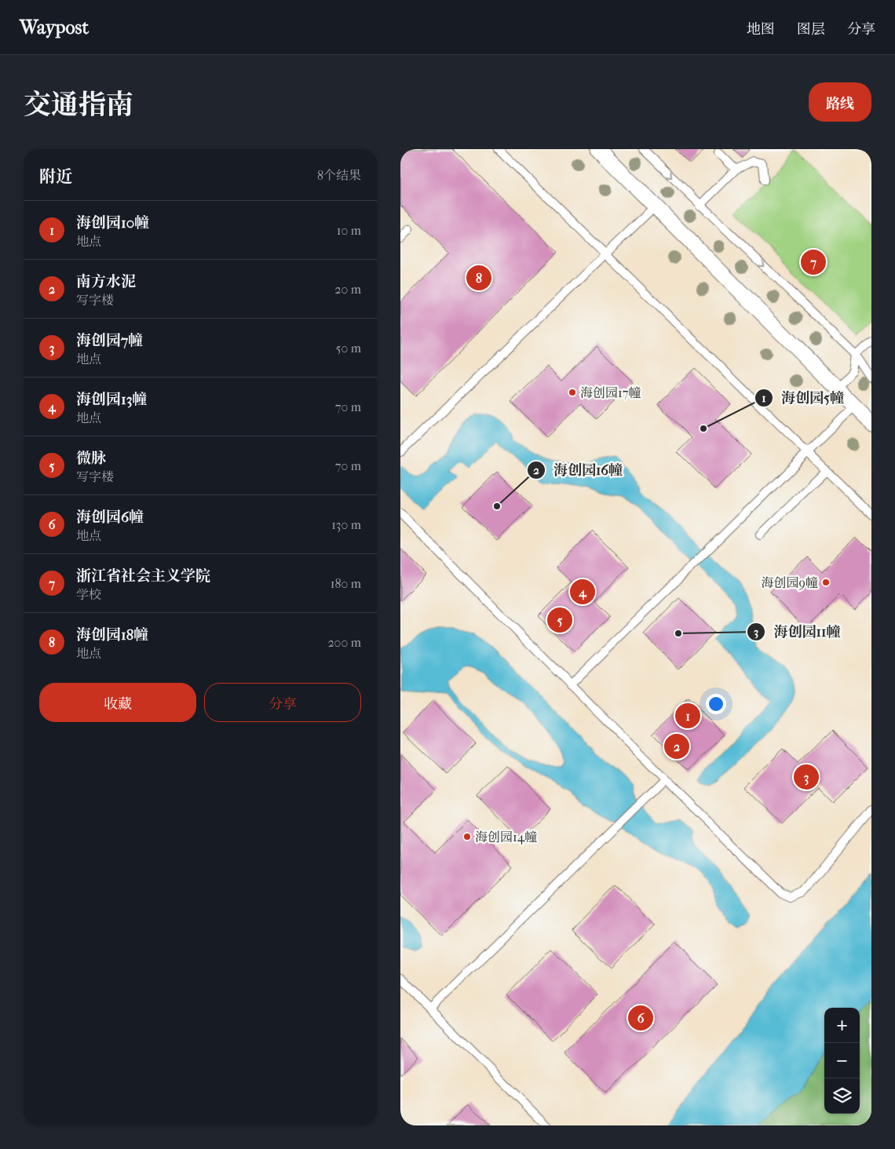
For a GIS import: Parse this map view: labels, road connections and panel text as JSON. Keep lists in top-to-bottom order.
{
  "places": [
    "海创园17幢",
    "海创园5幢",
    "海创园16幢",
    "海创园9幢",
    "海创园11幢",
    "海创园14幢"
  ],
  "page": {
    "header": "Waypost",
    "nav": ["地图", "图层", "分享"],
    "title": "交通指南",
    "buttons": [
      "路线",
      ["收藏", "分享"]
    ],
    "heading": ["附近", "8个结果"],
    "list": [
      {
        "mark": "1",
        "name": "海创园10幢",
        "note": "地点",
        "value": "10 m"
      },
      {
        "mark": "2",
        "name": "南方水泥",
        "note": "写字楼",
        "value": "20 m"
      },
      {
        "mark": "3",
        "name": "海创园7幢",
        "note": "地点",
        "value": "50 m"
      },
      {
        "mark": "4",
        "name": "海创园13幢",
        "note": "地点",
        "value": "70 m"
      },
      {
        "mark": "5",
        "name": "微脉",
        "note": "写字楼",
        "value": "70 m"
      },
      {
        "mark": "6",
        "name": "海创园6幢",
        "note": "地点",
        "value": "130 m"
      },
      {
        "mark": "7",
        "name": "浙江省社会主义学院",
        "note": "学校",
        "value": "180 m"
      },
      {
        "mark": "8",
        "name": "海创园18幢",
        "note": "地点",
        "value": "200 m"
      }
    ],
    "pins": [
      "7",
      "8",
      "4",
      "5",
      "1",
      "2",
      "3",
      "6"
    ],
    "map_buttons": ["+", "−"]
  }
}
